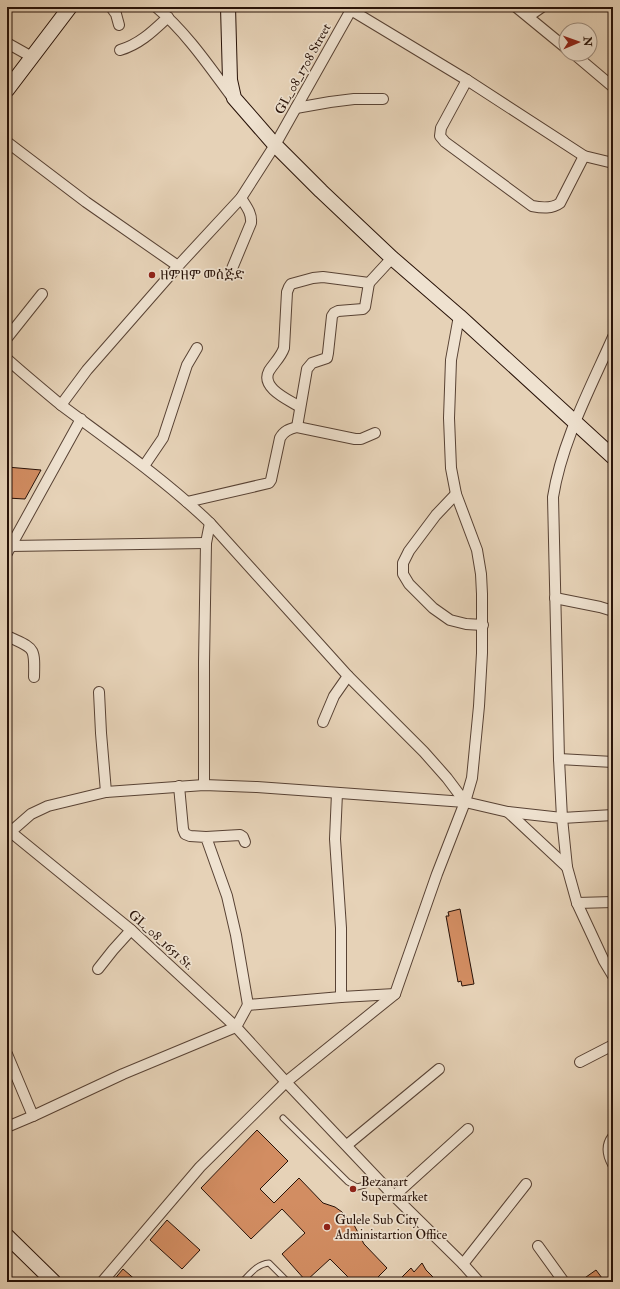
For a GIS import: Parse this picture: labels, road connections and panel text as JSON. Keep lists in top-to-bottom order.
{
  "streets": {
    "street": ["GL_08_1708 Street", "GL_08_1651 St."]
  },
  "places": ["ዘምዘም መስጅድ", "Bezanart Supermarket", "Gulele Sub City Administartion Office"],
  "north": "right"
}
